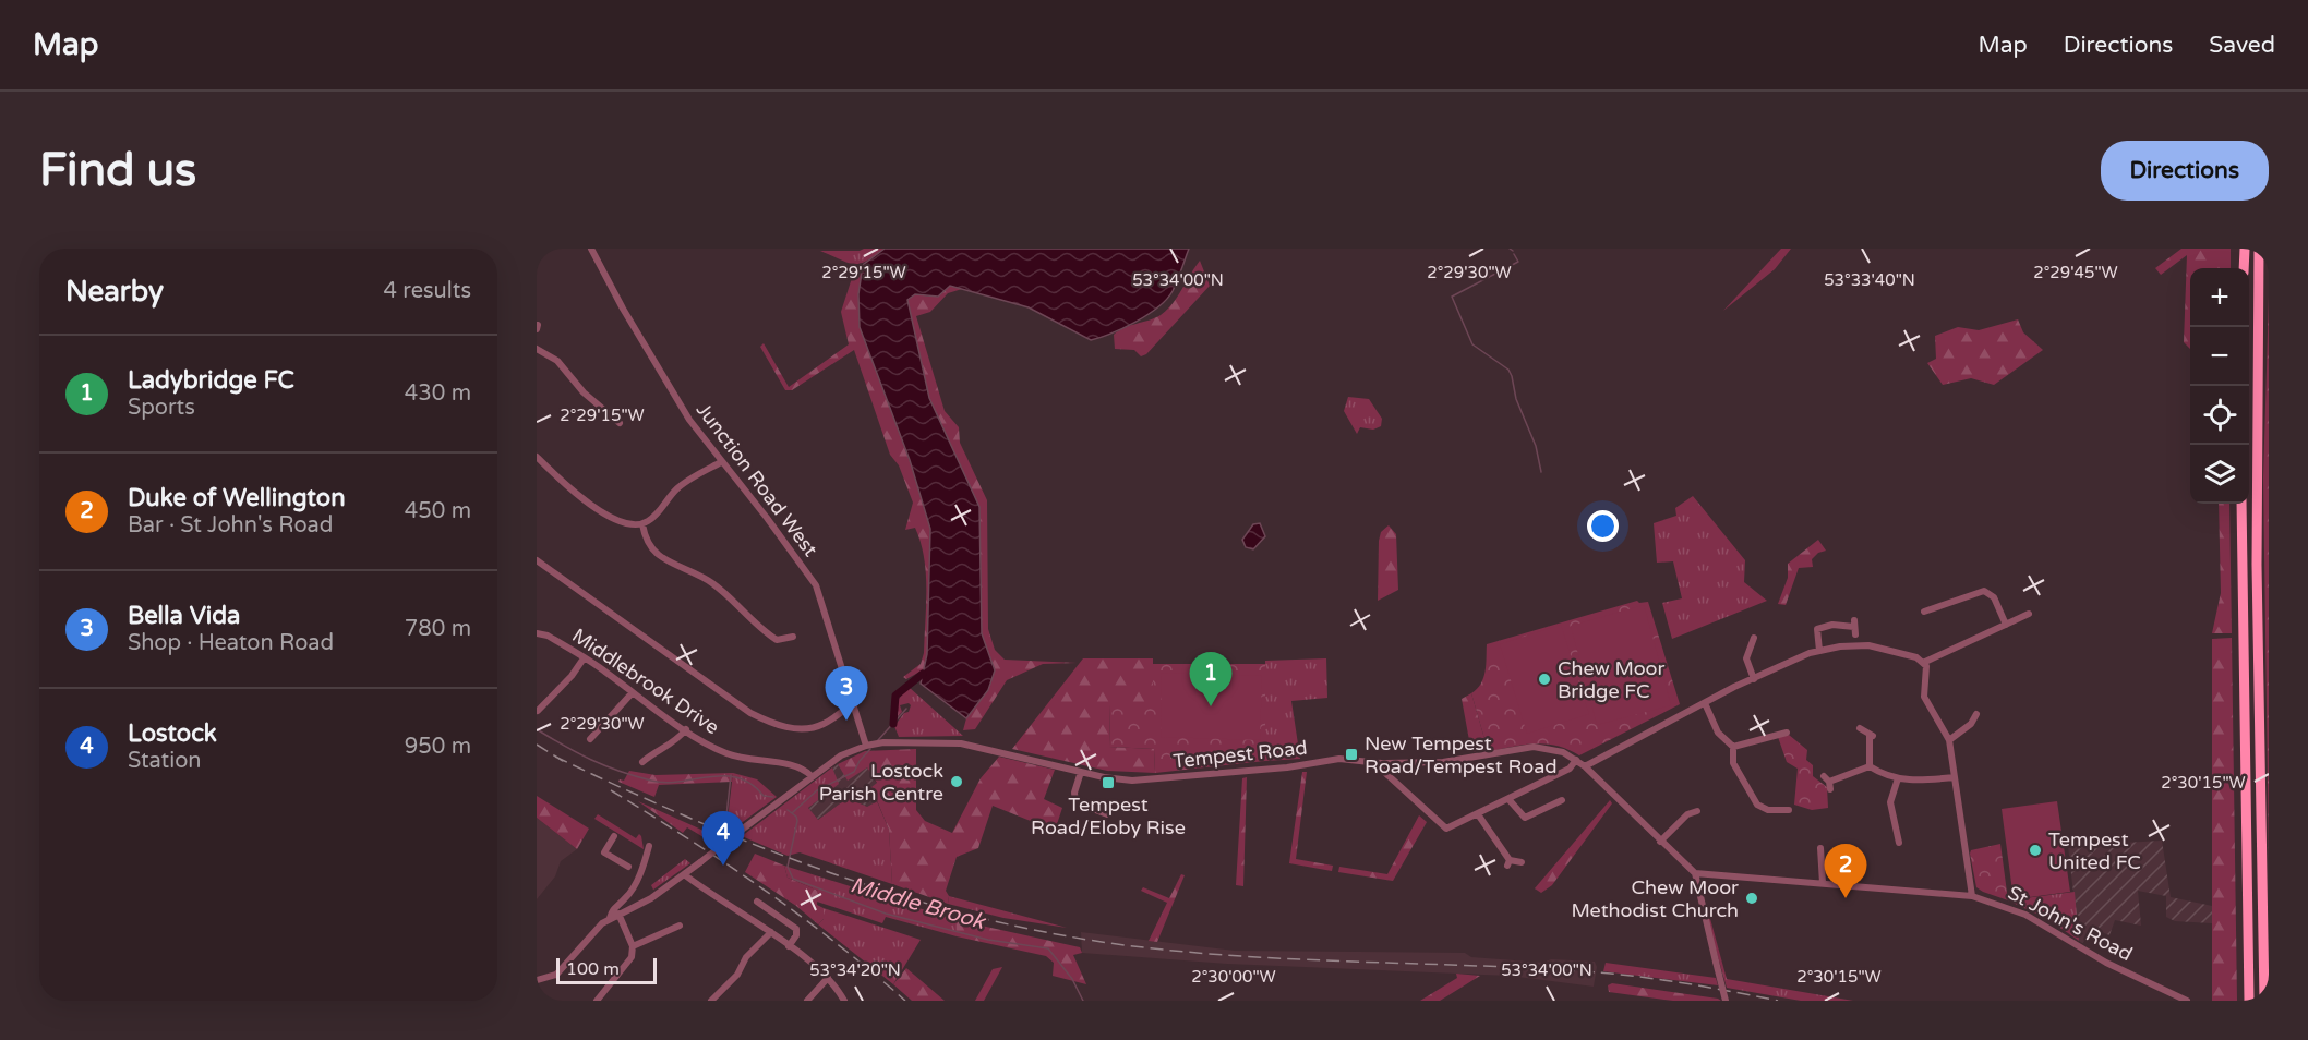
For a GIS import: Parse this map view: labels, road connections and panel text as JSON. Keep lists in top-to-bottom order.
{
  "streets": {
    "street": [
      "Junction Road West",
      "Middlebrook Drive",
      "Tempest Road",
      "St John's Road"
    ]
  },
  "crossings": [
    ["Junction Road West", "Tempest Road"]
  ],
  "water": ["Middle Brook"],
  "places": {
    "other": [
      "Chew Moor Bridge FC",
      "Lostock Parish Centre",
      "Tempest United FC",
      "Chew Moor Methodist Church"
    ],
    "transit": ["New Tempest Road/Tempest Road", "Tempest Road/Eloby Rise"]
  },
  "scale_bar": "100 m",
  "page": {
    "header": "Map",
    "nav": ["Map", "Directions", "Saved"],
    "buttons": "Directions",
    "title": "Find us",
    "heading": ["Nearby", "4 results"],
    "map_buttons": ["+", "−"],
    "list": [
      {
        "mark": "1",
        "name": "Ladybridge FC",
        "note": "Sports",
        "value": "430 m"
      },
      {
        "mark": "2",
        "name": "Duke of Wellington",
        "note": "Bar · St John's Road",
        "value": "450 m"
      },
      {
        "mark": "3",
        "name": "Bella Vida",
        "note": "Shop · Heaton Road",
        "value": "780 m"
      },
      {
        "mark": "4",
        "name": "Lostock",
        "note": "Station",
        "value": "950 m"
      }
    ],
    "pins": [
      "1",
      "3",
      "4",
      "2"
    ],
    "scale": "100 m"
  },
  "coordinates": [
    "2°29'30\"W",
    "2°29'15\"W",
    "2°29'45\"W",
    "53°34'00\"N",
    "53°33'40\"N",
    "2°30'15\"W",
    "53°34'20\"N",
    "2°30'00\"W"
  ]
}
